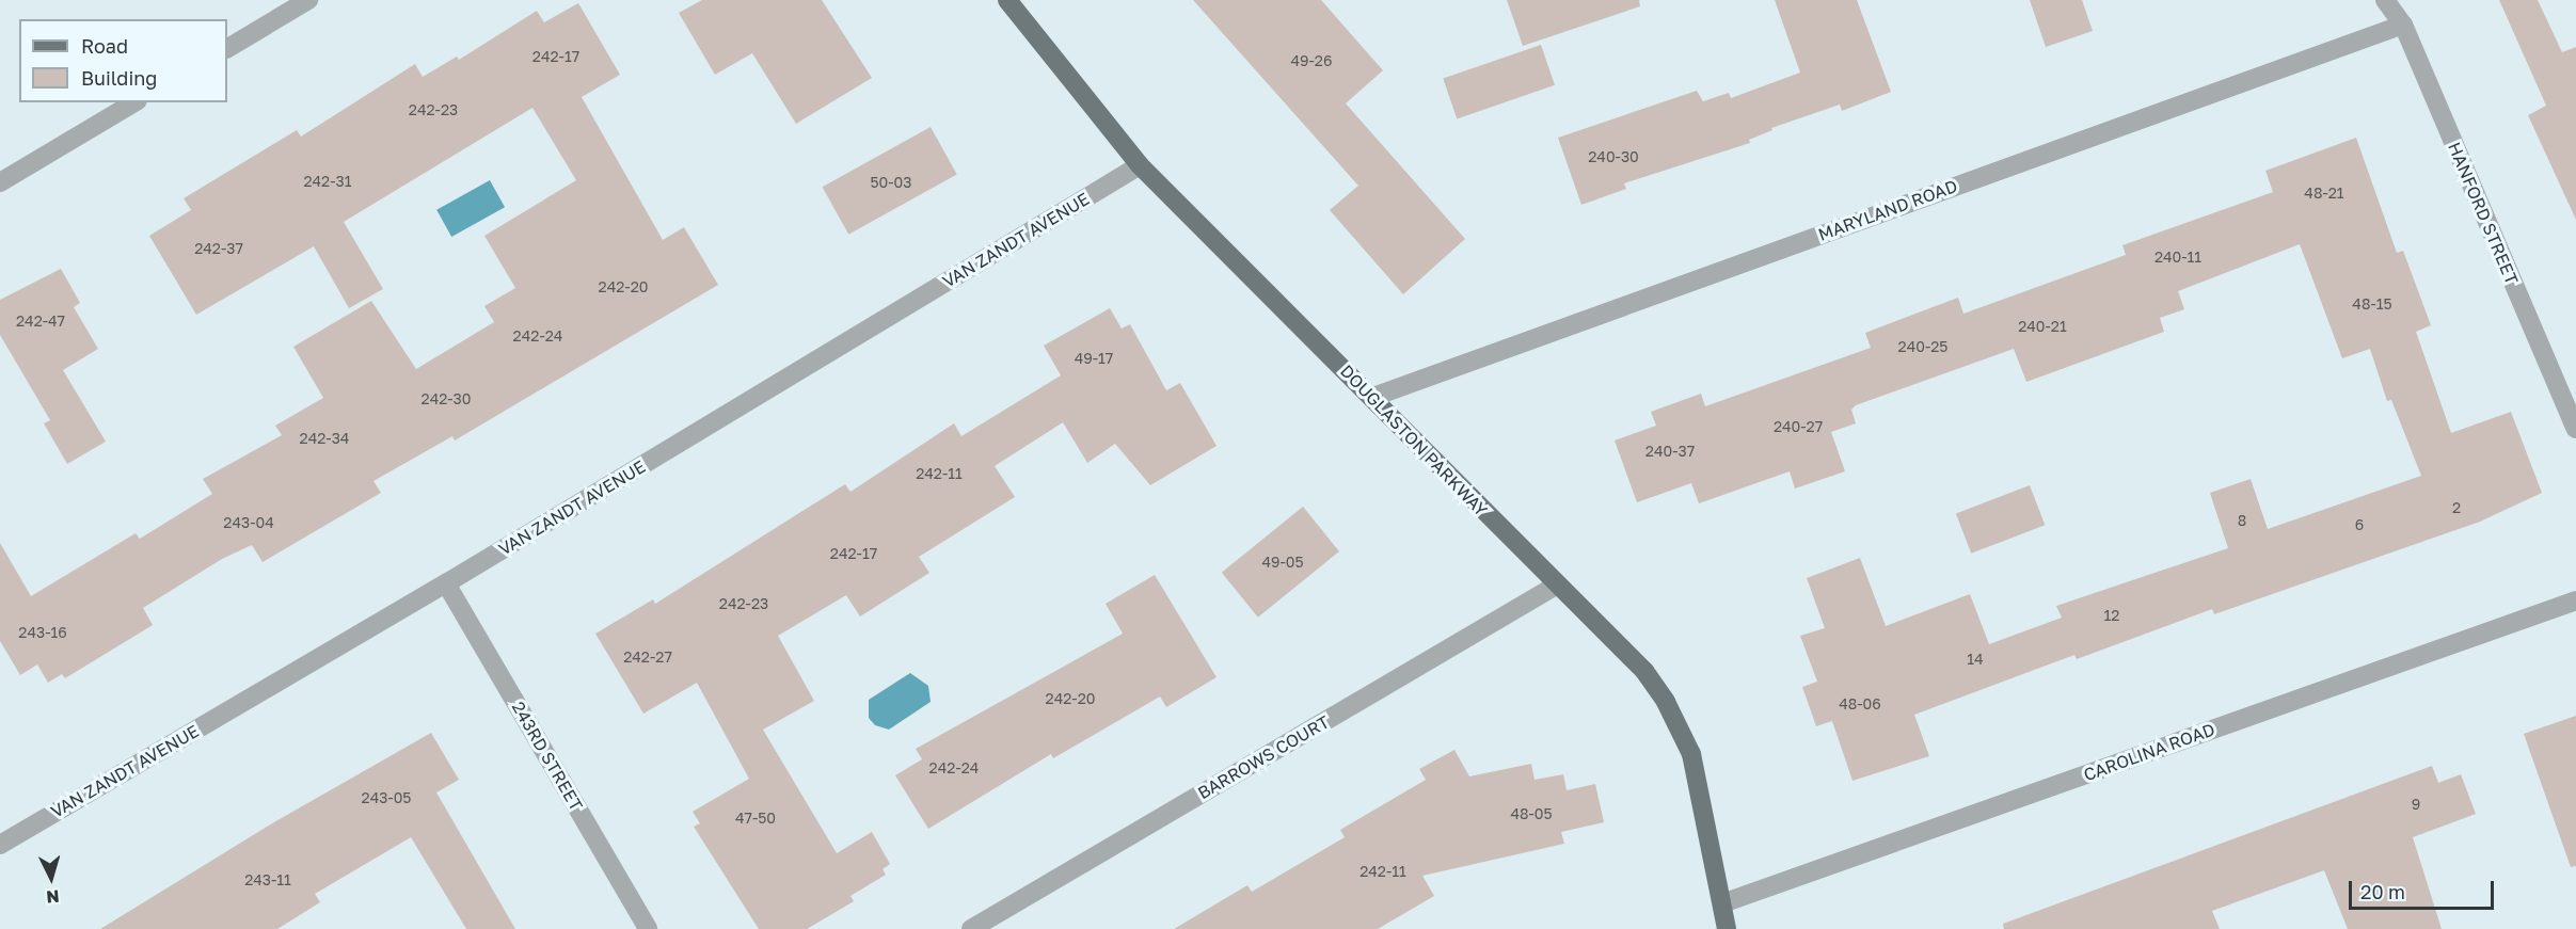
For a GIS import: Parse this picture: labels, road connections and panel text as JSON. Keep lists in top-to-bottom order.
{
  "streets": {
    "main road": ["DOUGLASTON PARKWAY"],
    "street": [
      "MARYLAND ROAD",
      "HANFORD STREET",
      "VAN ZANDT AVENUE",
      "CAROLINA ROAD",
      "243RD STREET",
      "BARROWS COURT"
    ]
  },
  "crossings": [
    ["MARYLAND ROAD", "HANFORD STREET"],
    ["MARYLAND ROAD", "DOUGLASTON PARKWAY"],
    ["VAN ZANDT AVENUE", "DOUGLASTON PARKWAY"],
    ["VAN ZANDT AVENUE", "243RD STREET"],
    ["DOUGLASTON PARKWAY", "CAROLINA ROAD"],
    ["DOUGLASTON PARKWAY", "BARROWS COURT"]
  ],
  "house_numbers": [
    "242-17",
    "49-26",
    "242-23",
    "240-30",
    "242-31",
    "50-03",
    "48-21",
    "242-37",
    "240-11",
    "242-20",
    "48-15",
    "242-47",
    "240-21",
    "242-24",
    "240-25",
    "49-17",
    "242-30",
    "240-27",
    "242-34",
    "240-37",
    "242-11",
    "2",
    "8",
    "243-04",
    "6",
    "242-17",
    "49-05",
    "242-23",
    "12",
    "243-16",
    "242-27",
    "14",
    "242-20",
    "48-06",
    "242-24",
    "243-05",
    "9",
    "48-05",
    "47-50",
    "242-11",
    "243-11"
  ],
  "legend": ["Road", "Building"],
  "scale_bar": "20 m",
  "north": "bottom"
}
